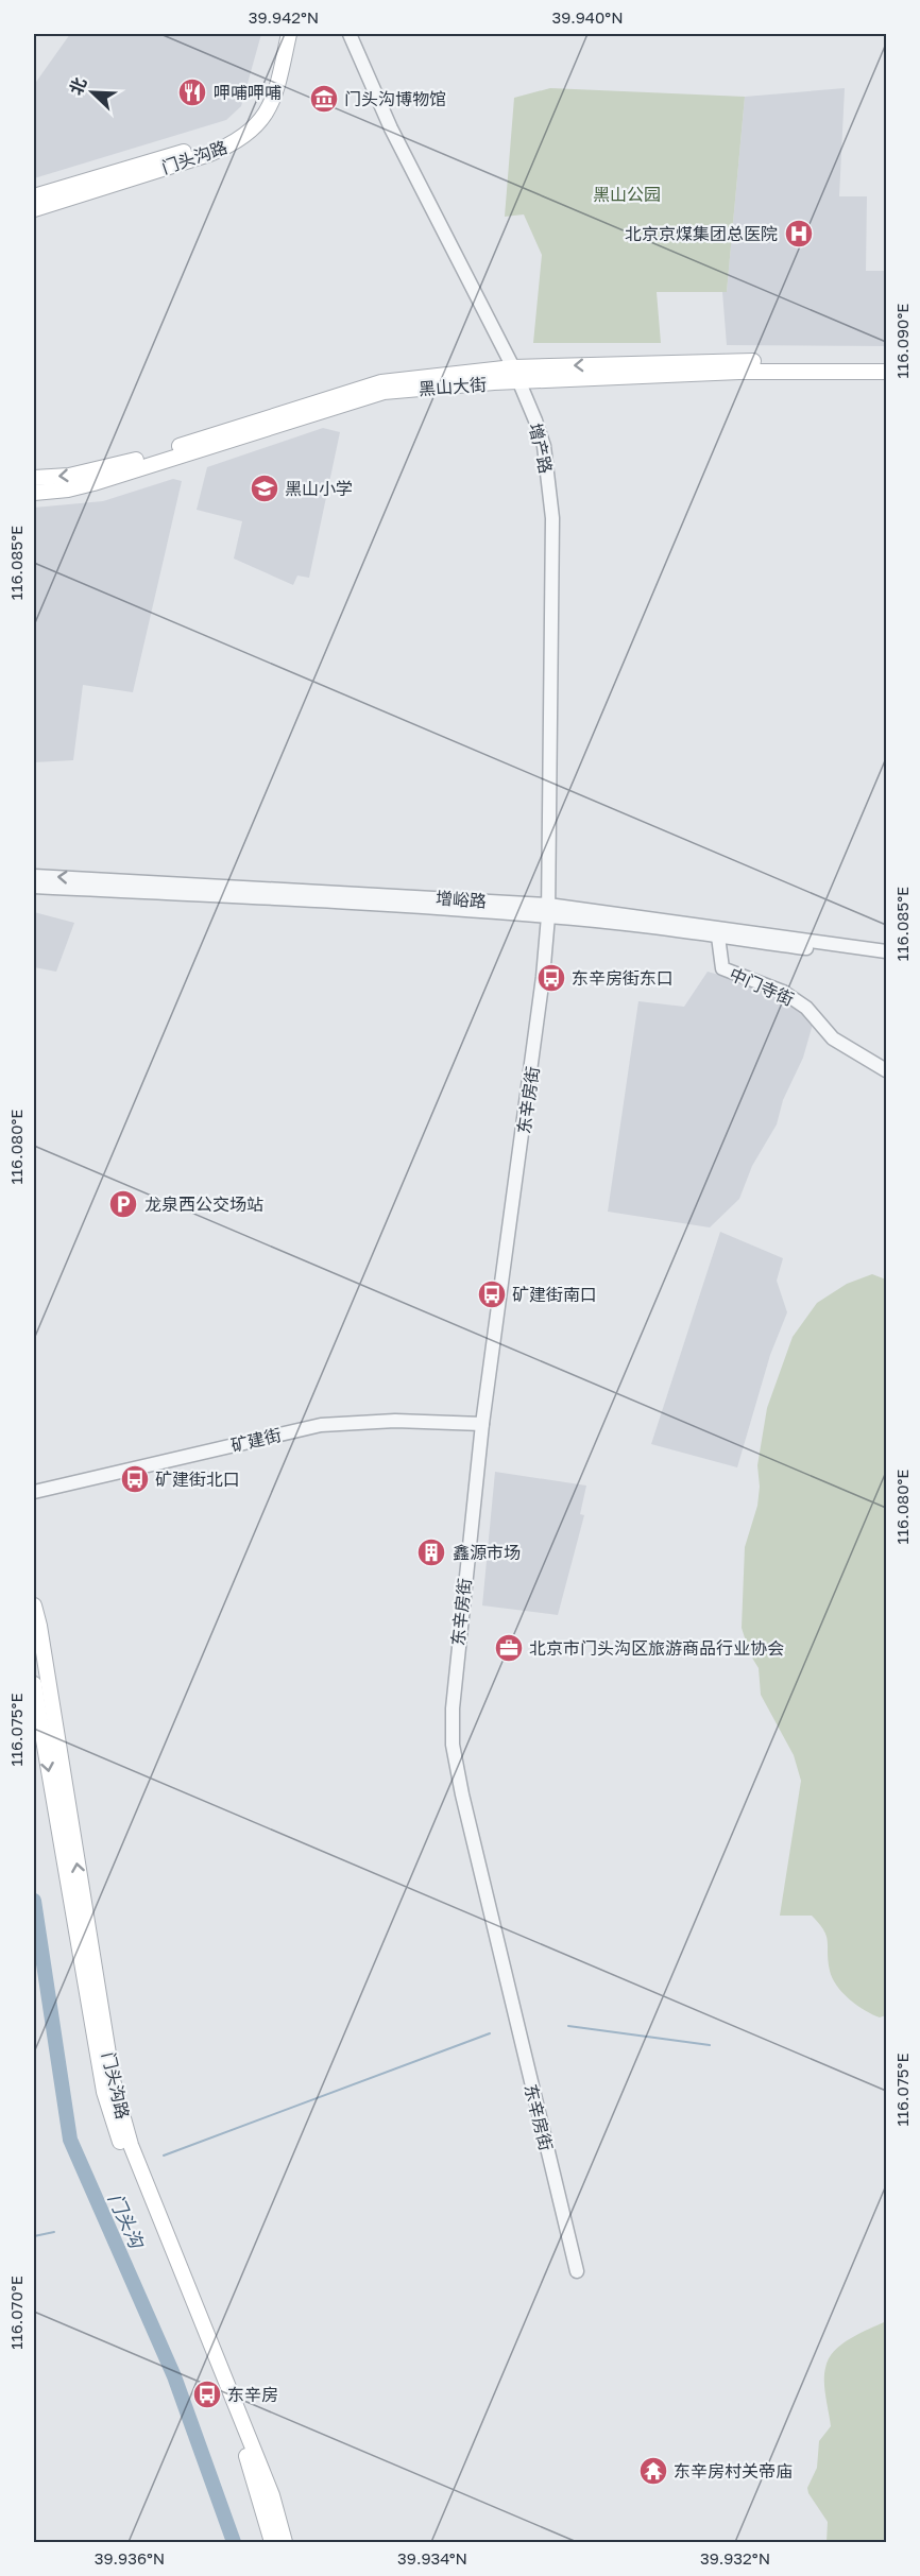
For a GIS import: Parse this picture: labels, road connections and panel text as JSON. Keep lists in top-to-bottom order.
{
  "streets": {
    "main road": ["门头沟路", "黑山大街"],
    "street": [
      "增产路",
      "增峪路",
      "中门寺街",
      "东辛房街",
      "矿建街"
    ]
  },
  "crossings": [
    ["黑山大街", "增产路"],
    ["增产路", "增峪路"],
    ["增产路", "东辛房街"],
    ["增峪路", "中门寺街"],
    ["增峪路", "东辛房街"],
    ["东辛房街", "矿建街"]
  ],
  "water": ["门头沟"],
  "parks": ["黑山公园"],
  "places": {
    "restaurant": ["呷哺呷哺"],
    "museum": ["门头沟博物馆"],
    "hospital": ["北京京煤集团总医院"],
    "school or university": ["黑山小学"],
    "bus stop": [
      "东辛房街东口",
      "矿建街南口",
      "矿建街北口",
      "东辛房"
    ],
    "parking": ["龙泉西公交场站"],
    "building": ["鑫源市场"],
    "office": ["北京市门头沟区旅游商品行业协会"],
    "temple": ["东辛房村关帝庙"]
  },
  "north": "top left",
  "coordinates": [
    "39.942°N",
    "39.940°N",
    "116.090°E",
    "116.085°E",
    "116.080°E",
    "116.075°E",
    "116.070°E",
    "39.936°N",
    "39.934°N",
    "39.932°N"
  ]
}
